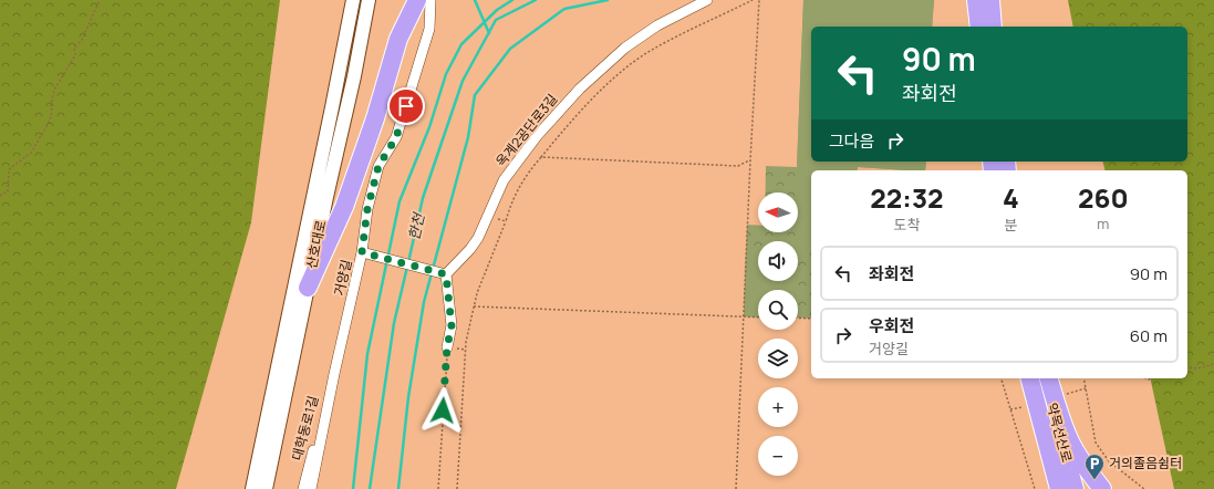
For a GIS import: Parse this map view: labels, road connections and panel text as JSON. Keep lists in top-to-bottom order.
{
  "streets": {
    "highway": ["약목선산로"],
    "street": [
      "옥계2공단로3길",
      "산호대로",
      "거양길",
      "대학동로1길"
    ]
  },
  "crossings": [
    ["거양길", "대학동로1길"]
  ],
  "water": ["한천"],
  "places": {
    "parking": ["거의졸음쉼터"]
  },
  "north": "left",
  "page": {
    "turn": ["90 m", "좌회전"],
    "then": "그다음",
    "eta": [
      "22:32",
      "도착",
      "4",
      "분",
      "260",
      "m"
    ],
    "map_buttons": ["+", "−"],
    "list": [
      {
        "name": "좌회전",
        "value": "90 m"
      },
      {
        "name": "우회전",
        "note": "거양길",
        "value": "60 m"
      }
    ]
  }
}
